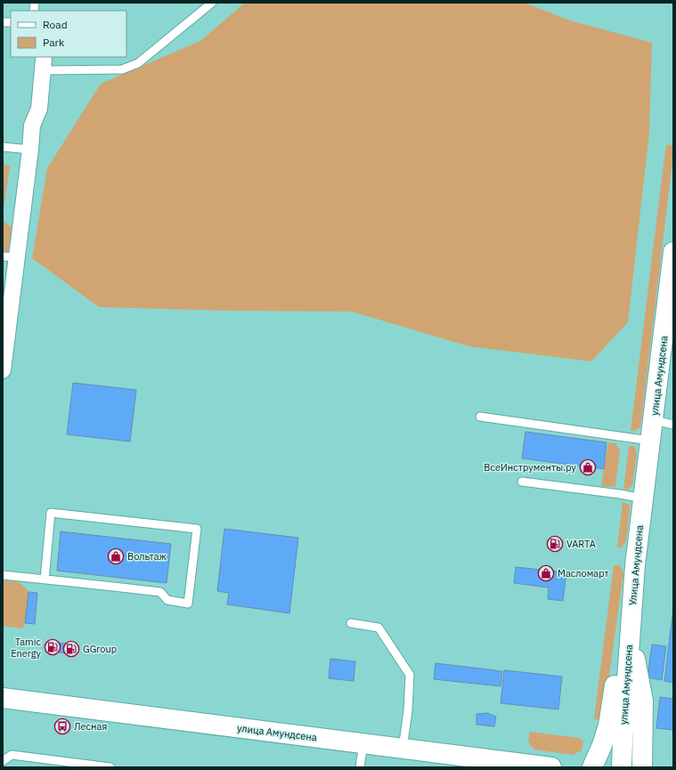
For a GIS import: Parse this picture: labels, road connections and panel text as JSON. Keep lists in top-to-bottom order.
{
  "streets": {
    "street": ["улица Амундсена", "Улица Амундсена"]
  },
  "crossings": [
    ["улица Амундсена", "Улица Амундсена"]
  ],
  "places": {
    "shop": ["ВсеИнструменты.ру", "Вольтаж", "Масломарт"],
    "fuel station": ["VARTA", "Tamic Energy", "GGroup"],
    "bus stop": ["Лесная"]
  },
  "legend": ["Road", "Park"]
}
